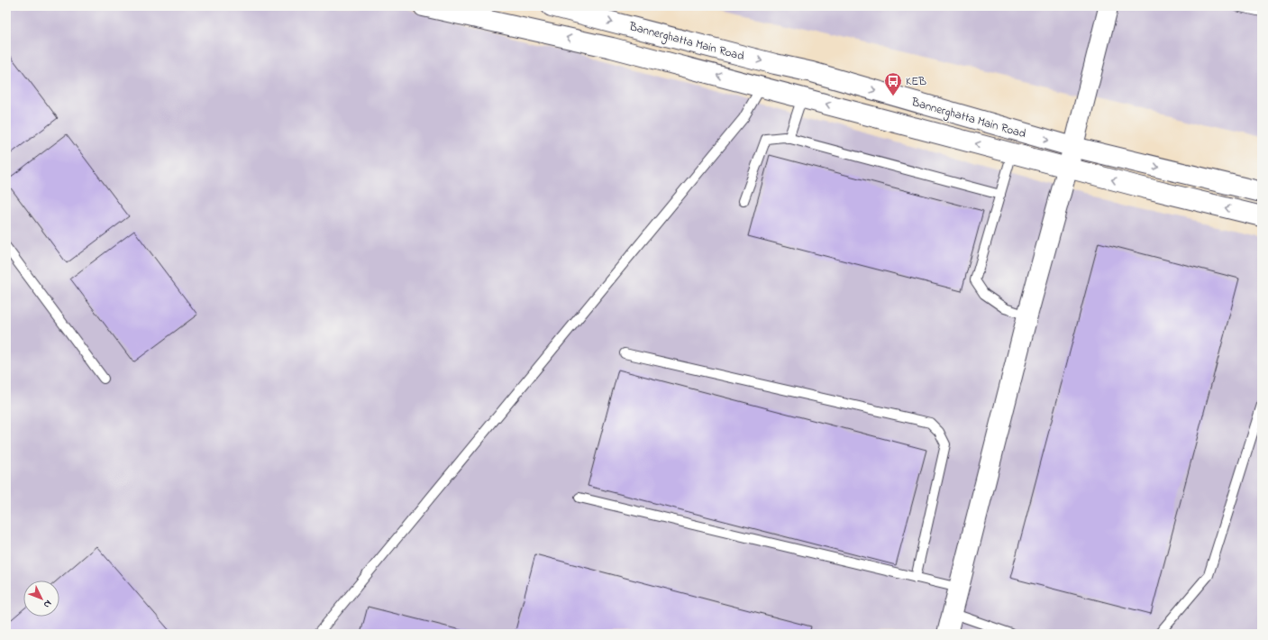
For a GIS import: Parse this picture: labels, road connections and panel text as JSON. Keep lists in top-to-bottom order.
{
  "streets": {
    "main road": ["Bannerghatta Main Road"]
  },
  "places": {
    "bus stop": ["KEB"]
  },
  "north": "bottom right"
}
